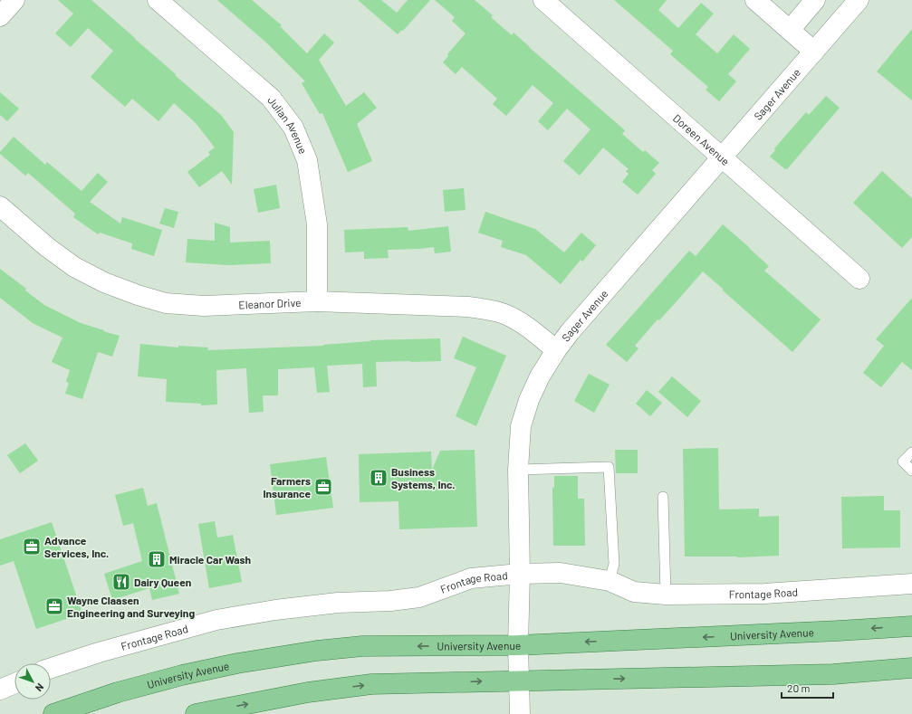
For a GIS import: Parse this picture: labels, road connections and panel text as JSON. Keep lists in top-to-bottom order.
{
  "streets": {
    "main road": ["University Avenue"],
    "street": [
      "Sager Avenue",
      "Julian Avenue",
      "Doreen Avenue",
      "Eleanor Drive",
      "Frontage Road"
    ]
  },
  "crossings": [
    ["Sager Avenue", "Doreen Avenue"],
    ["Sager Avenue", "Eleanor Drive"],
    ["Sager Avenue", "Frontage Road"],
    ["Sager Avenue", "University Avenue"],
    ["Julian Avenue", "Eleanor Drive"]
  ],
  "places": {
    "building": ["Business Systems, Inc.", "Miracle Car Wash"],
    "office": ["Farmers Insurance", "Advance Services, Inc.", "Wayne Claasen Engineering and Surveying"],
    "restaurant": ["Dairy Queen"]
  },
  "scale_bar": "20 m",
  "north": "bottom right"
}
